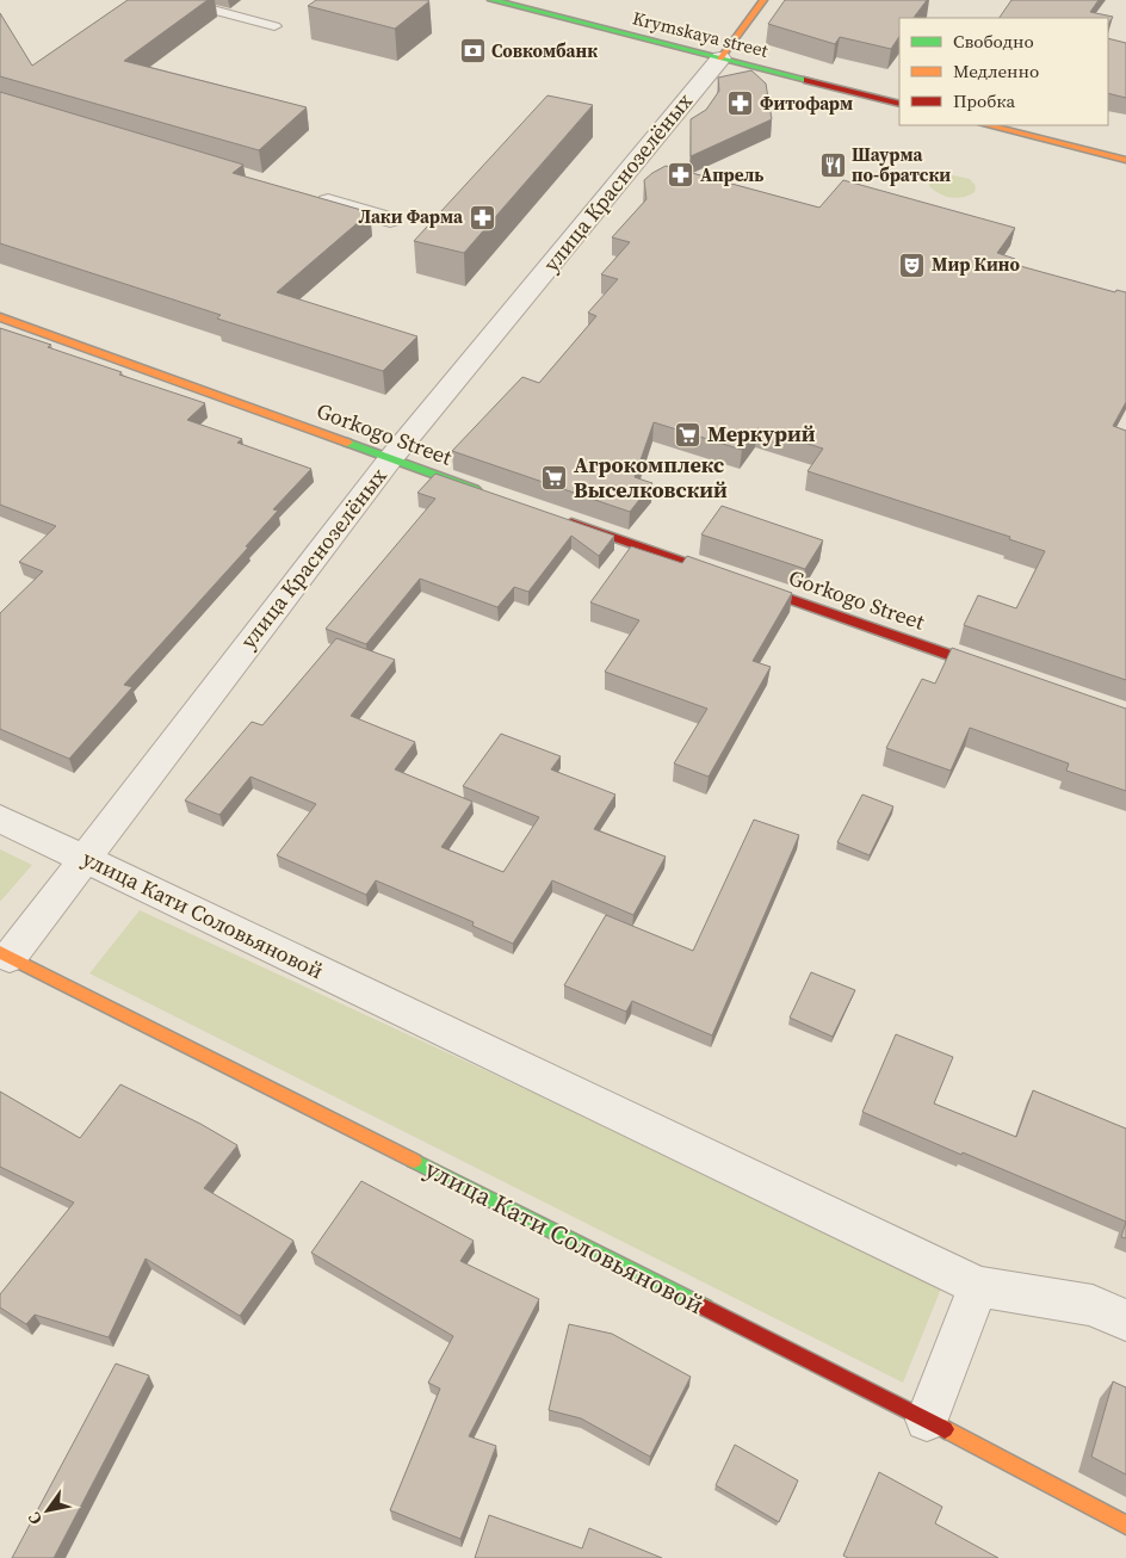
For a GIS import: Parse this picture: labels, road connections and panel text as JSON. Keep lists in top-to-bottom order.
{
  "streets": {
    "street": [
      "Krymskaya street",
      "улица Краснозелёных",
      "Gorkogo Street",
      "улица Кати Соловьяновой"
    ]
  },
  "crossings": [
    ["Krymskaya street", "улица Краснозелёных"],
    ["улица Краснозелёных", "Gorkogo Street"],
    ["улица Краснозелёных", "улица Кати Соловьяновой"]
  ],
  "places": {
    "bank": ["Совкомбанк"],
    "pharmacy": ["Фитофарм", "Апрель", "Лаки Фарма"],
    "restaurant": ["Шаурма по-братски"],
    "theatre": ["Мир Кино"],
    "supermarket": ["Меркурий", "Агрокомплекс Выселковский"]
  },
  "legend": ["Свободно", "Медленно", "Пробка"],
  "north": "bottom left"
}
